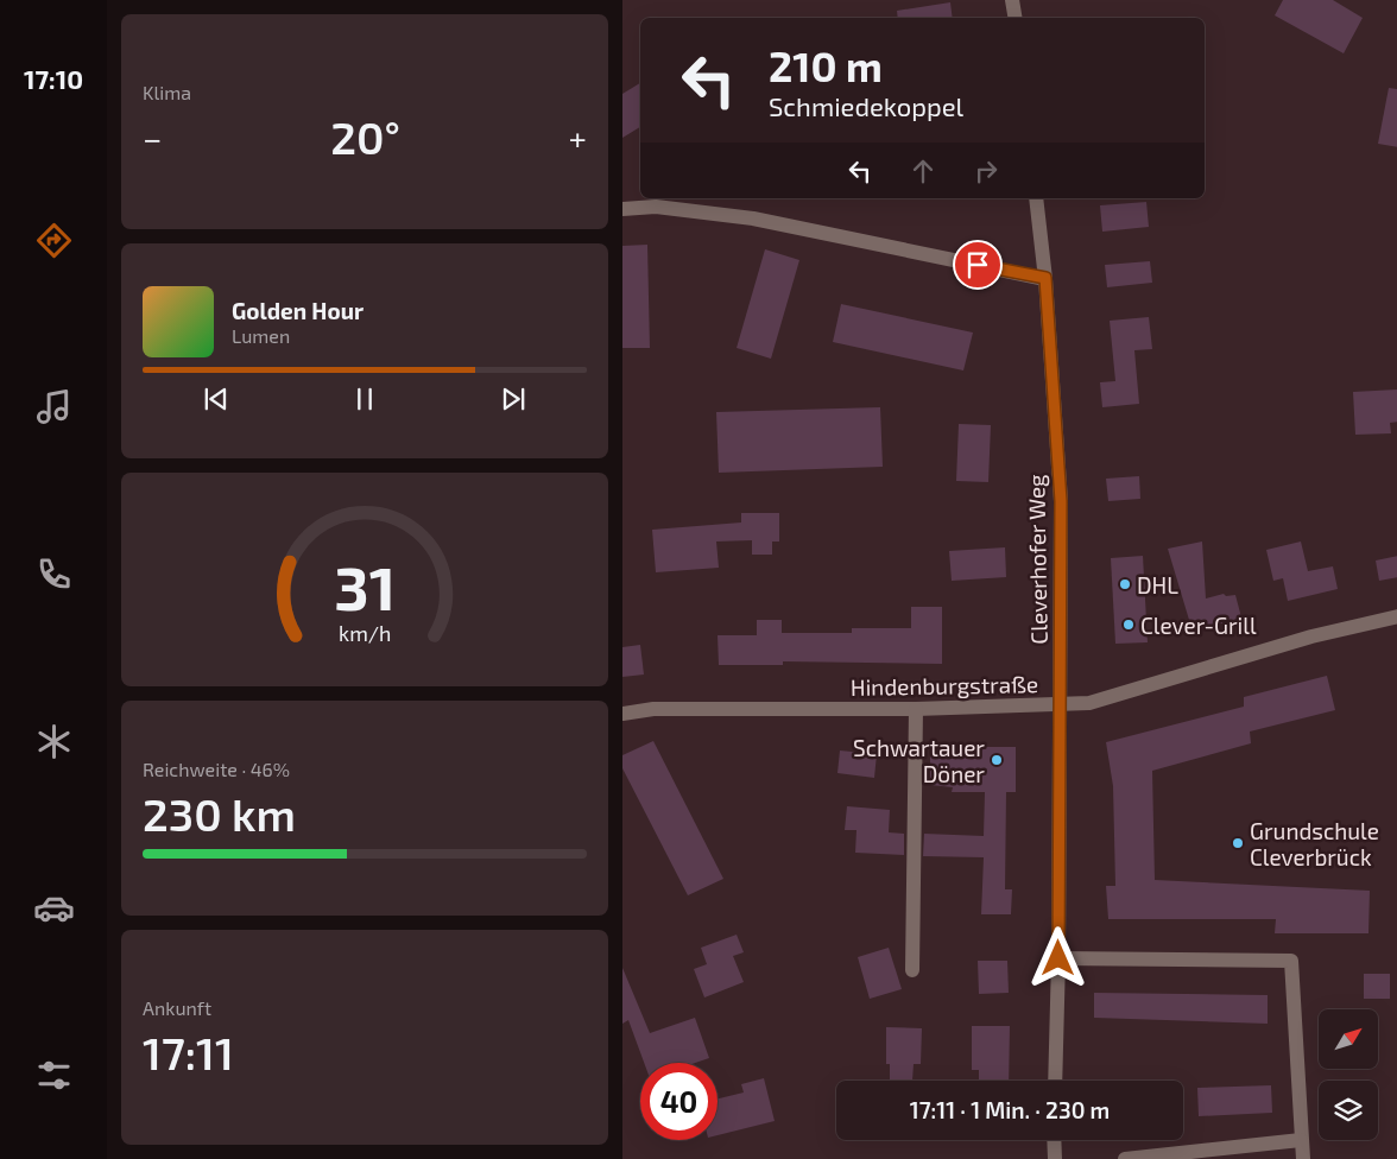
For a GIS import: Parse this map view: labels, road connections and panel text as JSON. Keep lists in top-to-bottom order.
{
  "streets": {
    "street": ["Cleverhofer Weg", "Hindenburgstraße"]
  },
  "crossings": [
    ["Cleverhofer Weg", "Hindenburgstraße"]
  ],
  "places": [
    "DHL",
    "Clever-Grill",
    "Schwartauer Döner",
    "Grundschule Cleverbrück"
  ],
  "north": "top right",
  "page": {
    "tabs": "17:10",
    "tile": [
      "Klima",
      ["Reichweite · 46%", "230 km"],
      ["Ankunft", "17:11"]
    ],
    "turn": ["210 m", "Schmiedekoppel"],
    "heat": ["−", "20°", "+"],
    "song": ["Golden Hour", "Lumen"],
    "limit": "40",
    "trip": "17:11 · 1 Min. · 230 m",
    "gauge": ["31", "km/h"]
  }
}
